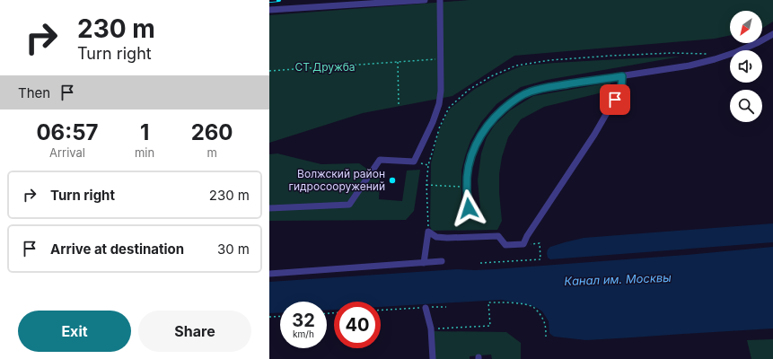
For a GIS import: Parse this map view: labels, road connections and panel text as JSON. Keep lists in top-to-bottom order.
{
  "water": ["Канал им. Москвы"],
  "parks": ["СТ Дружба"],
  "places": ["Волжский район гидросооружений"],
  "north": "bottom left",
  "page": {
    "turn": ["230 m", "Turn right"],
    "then": "Then",
    "eta": [
      "06:57",
      "Arrival",
      "1",
      "min",
      "260",
      "m"
    ],
    "list": [
      {
        "name": "Turn right",
        "value": "230 m"
      },
      {
        "name": "Arrive at destination",
        "value": "30 m"
      }
    ],
    "speed": "32 km/h",
    "limit": "40",
    "buttons": ["Exit", "Share"]
  }
}
